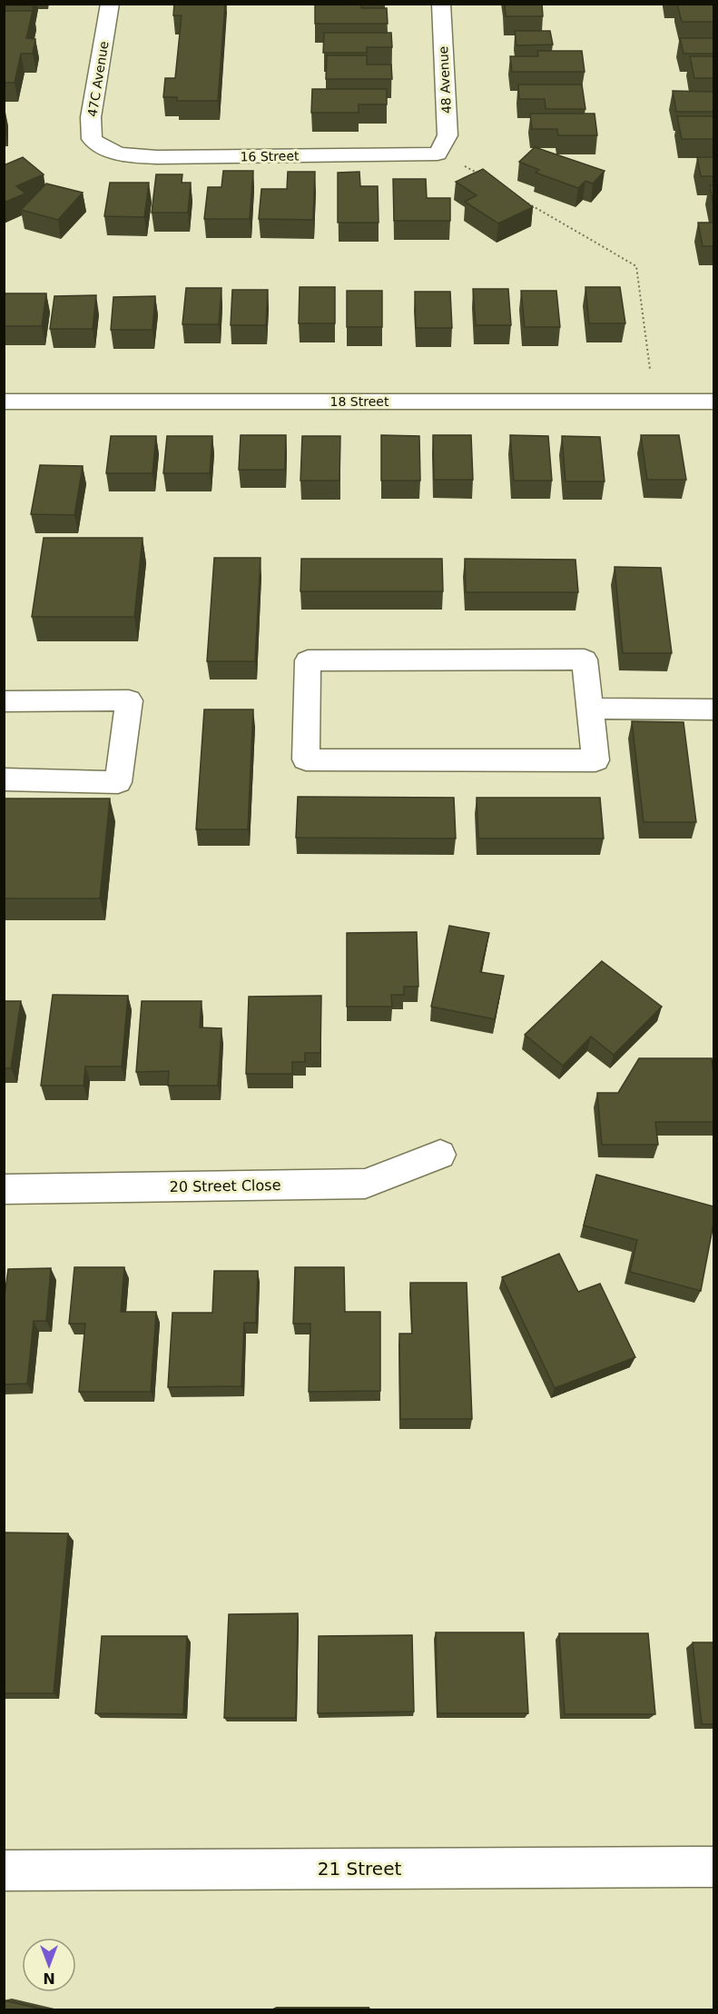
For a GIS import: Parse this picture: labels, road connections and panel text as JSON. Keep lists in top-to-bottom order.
{
  "streets": {
    "street": [
      "47C Avenue",
      "48 Avenue",
      "16 Street",
      "18 Street",
      "20 Street Close",
      "21 Street"
    ]
  },
  "crossings": [
    ["47C Avenue", "16 Street"],
    ["48 Avenue", "16 Street"]
  ],
  "north": "bottom"
}
